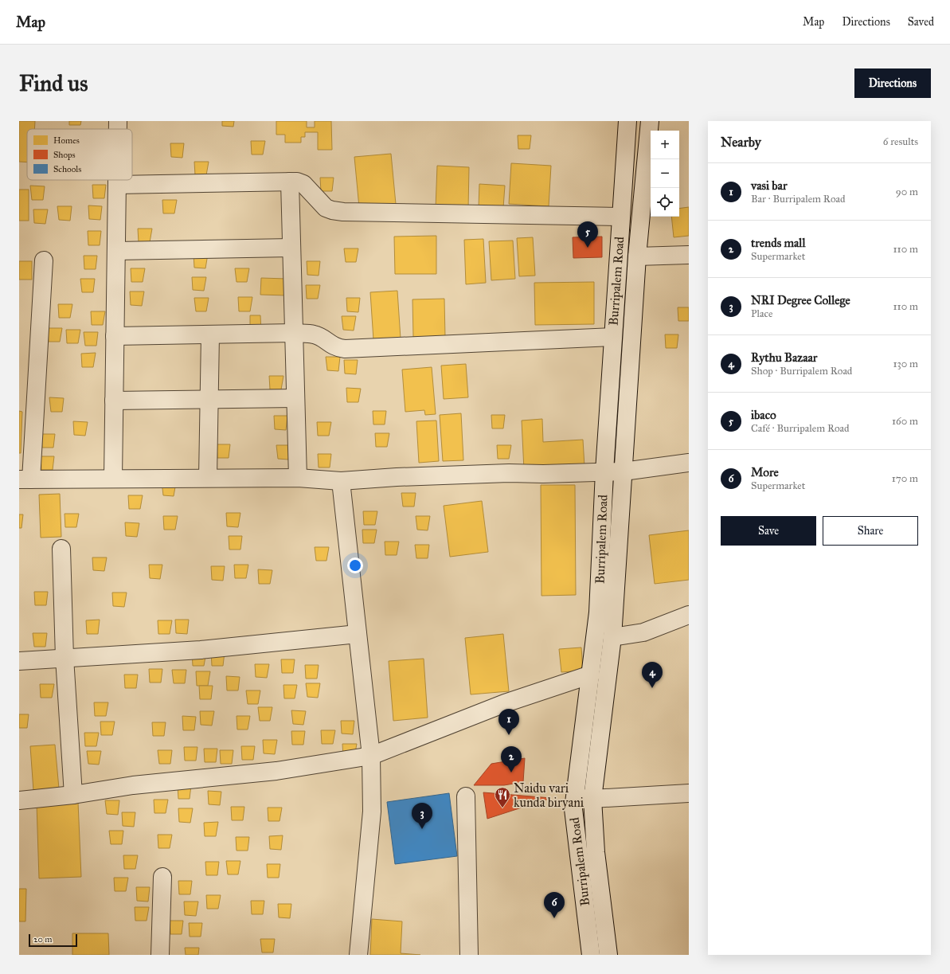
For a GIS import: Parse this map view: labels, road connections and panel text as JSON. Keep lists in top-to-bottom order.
{
  "streets": {
    "street": ["Burripalem Road"]
  },
  "places": {
    "restaurant": ["Naidu vari kunda biryani"]
  },
  "legend": ["Homes", "Shops", "Schools"],
  "scale_bar": "20 m",
  "page": {
    "header": "Map",
    "nav": ["Map", "Directions", "Saved"],
    "buttons": [
      "Directions",
      ["Save", "Share"]
    ],
    "title": "Find us",
    "heading": ["Nearby", "6 results"],
    "map_buttons": ["+", "−"],
    "list": [
      {
        "mark": "1",
        "name": "vasi bar",
        "note": "Bar · Burripalem Road",
        "value": "90 m"
      },
      {
        "mark": "2",
        "name": "trends mall",
        "note": "Supermarket",
        "value": "110 m"
      },
      {
        "mark": "3",
        "name": "NRI Degree College",
        "note": "Place",
        "value": "110 m"
      },
      {
        "mark": "4",
        "name": "Rythu Bazaar",
        "note": "Shop · Burripalem Road",
        "value": "130 m"
      },
      {
        "mark": "5",
        "name": "ibaco",
        "note": "Café · Burripalem Road",
        "value": "160 m"
      },
      {
        "mark": "6",
        "name": "More",
        "note": "Supermarket",
        "value": "170 m"
      }
    ],
    "pins": [
      "5",
      "4",
      "1",
      "2",
      "3",
      "6"
    ],
    "scale": "20 m"
  }
}
